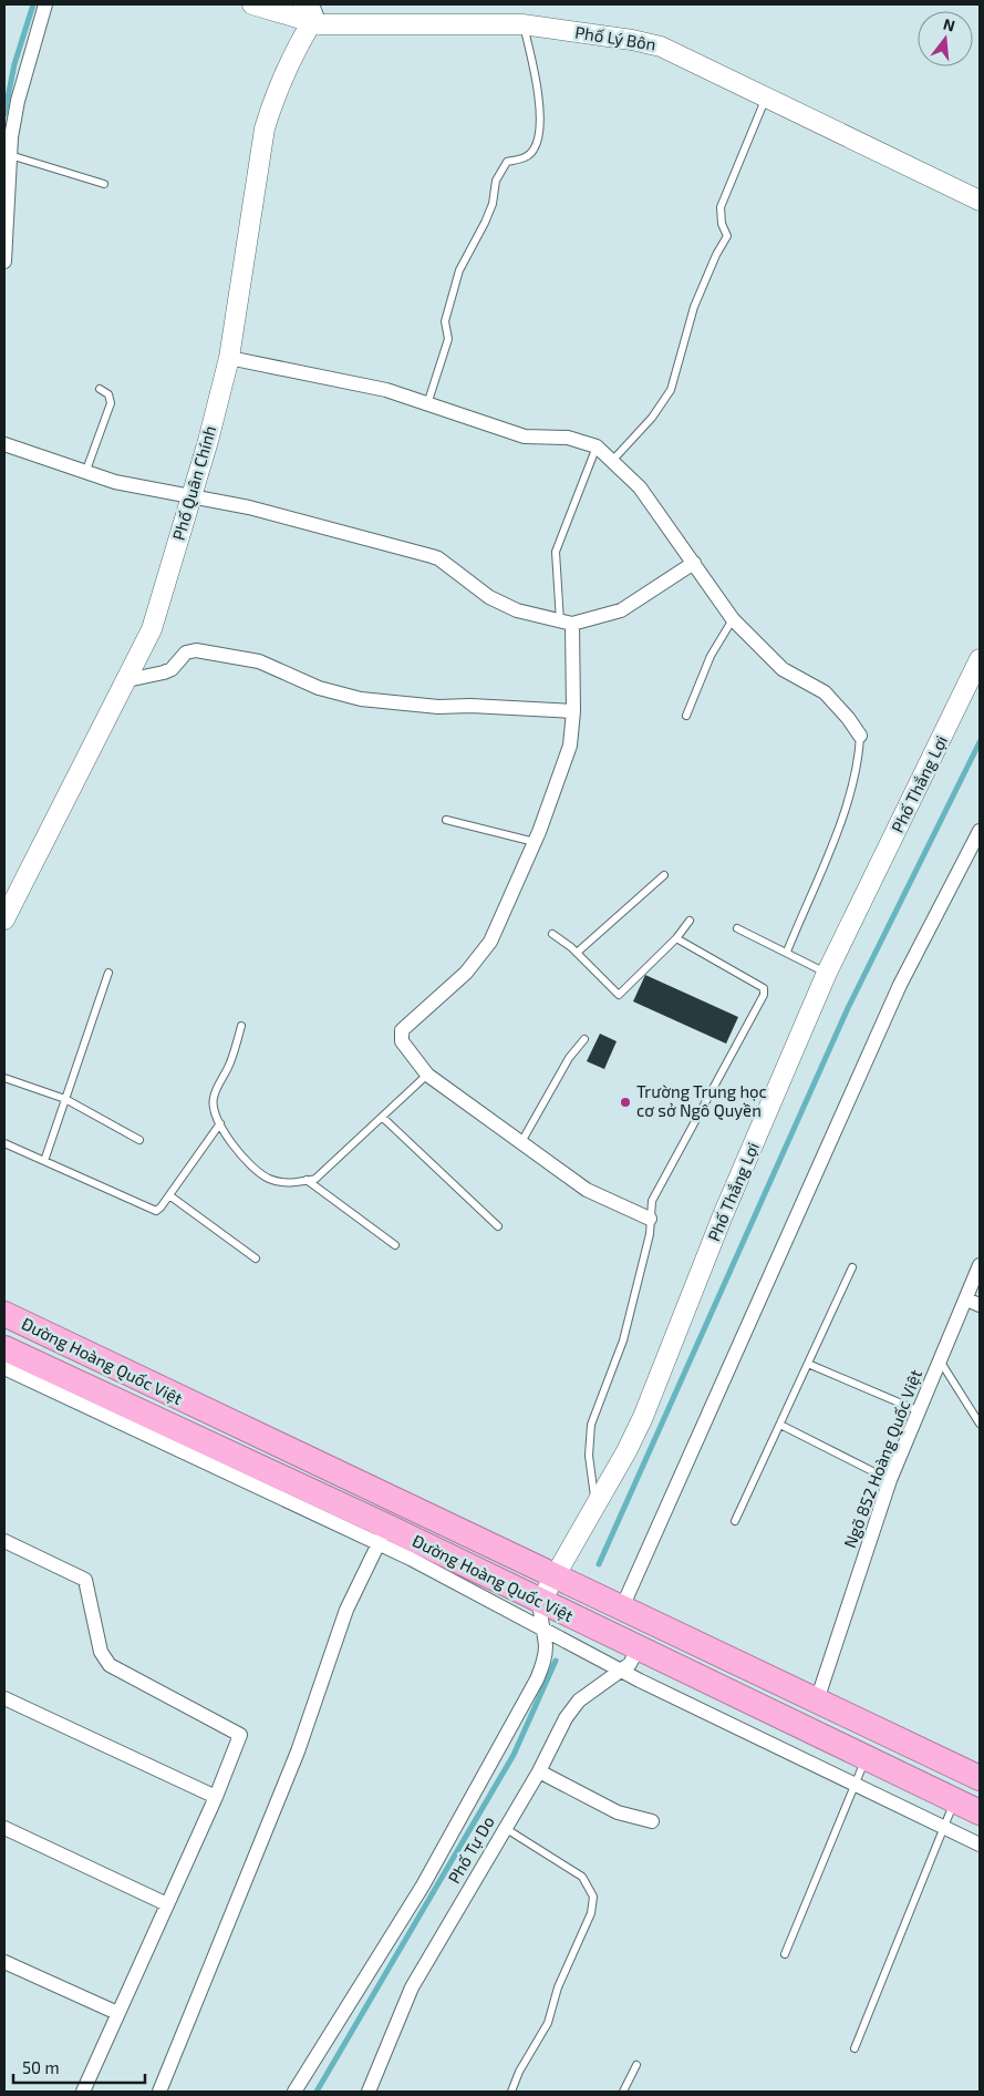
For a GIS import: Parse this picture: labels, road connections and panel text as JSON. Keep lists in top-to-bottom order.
{
  "streets": {
    "highway": ["Đường Hoàng Quốc Việt"],
    "street": [
      "Phố Lý Bôn",
      "Phố Quân Chính",
      "Phố Thắng Lợi",
      "Ngõ 852 Hoàng Quốc Việt",
      "Phố Tự Do"
    ]
  },
  "crossings": [
    ["Phố Lý Bôn", "Phố Quân Chính"],
    ["Phố Thắng Lợi", "Đường Hoàng Quốc Việt"],
    ["Đường Hoàng Quốc Việt", "Ngõ 852 Hoàng Quốc Việt"],
    ["Đường Hoàng Quốc Việt", "Phố Tự Do"]
  ],
  "places": ["Trường Trung học cơ sở Ngô Quyền"],
  "scale_bar": "50 m",
  "north": "top"
}
